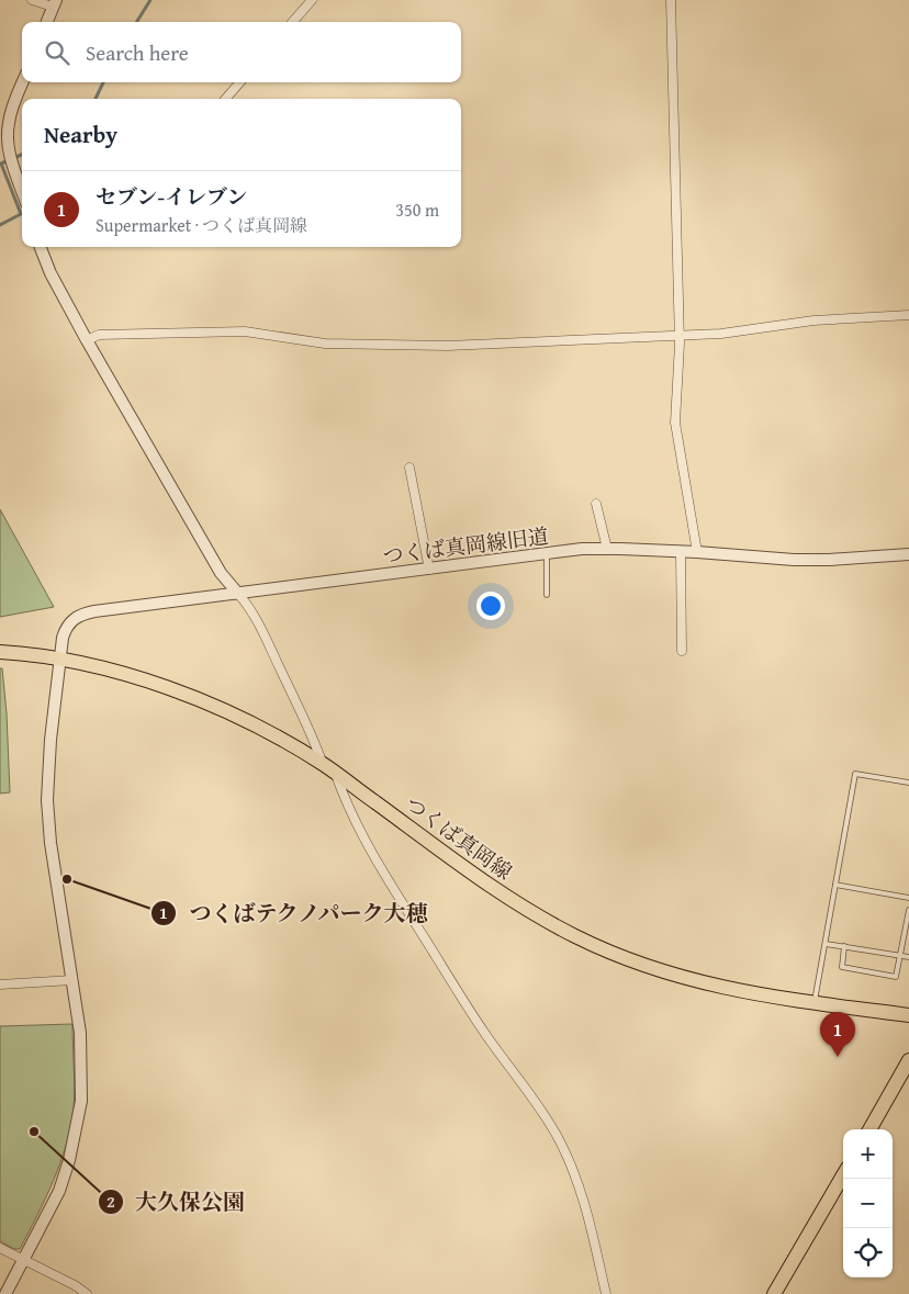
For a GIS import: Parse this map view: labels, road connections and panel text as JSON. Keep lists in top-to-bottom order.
{
  "streets": {
    "main road": ["つくば真岡線"],
    "street": ["つくば真岡線旧道"]
  },
  "crossings": [
    ["つくば真岡線旧道", "つくば真岡線"]
  ],
  "places": ["つくばテクノパーク大穂", "大久保公園"],
  "page": {
    "search": "Search here",
    "heading": "Nearby",
    "list": [
      {
        "mark": "1",
        "name": "セブン-イレブン",
        "note": "Supermarket · つくば真岡線",
        "value": "350 m"
      }
    ],
    "pins": "1",
    "map_buttons": ["+", "−"]
  }
}
